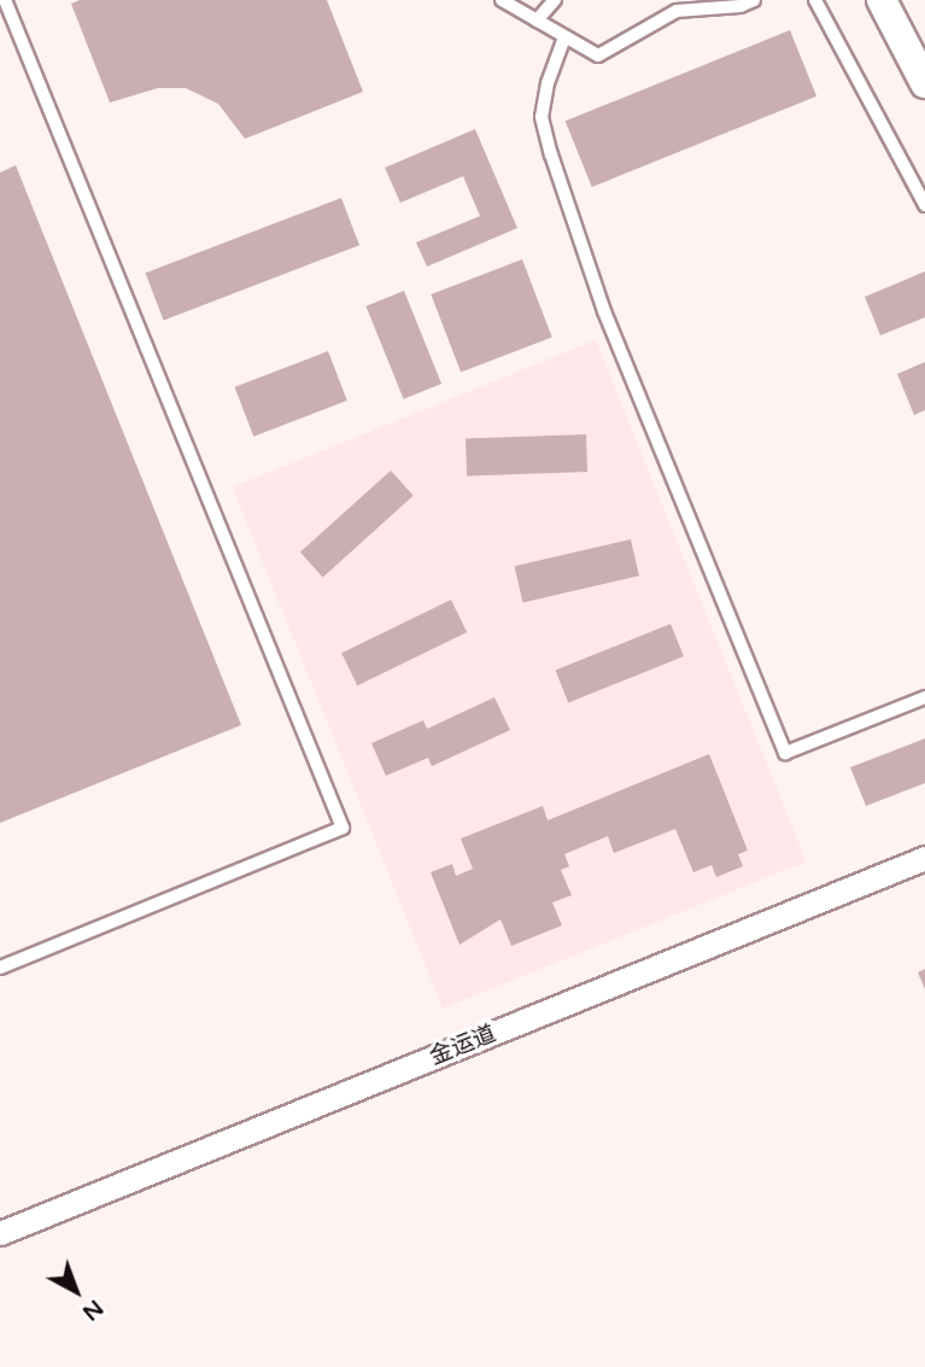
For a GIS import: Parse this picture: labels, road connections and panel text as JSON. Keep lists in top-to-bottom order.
{
  "streets": {
    "street": ["金运道"]
  },
  "north": "bottom right"
}
